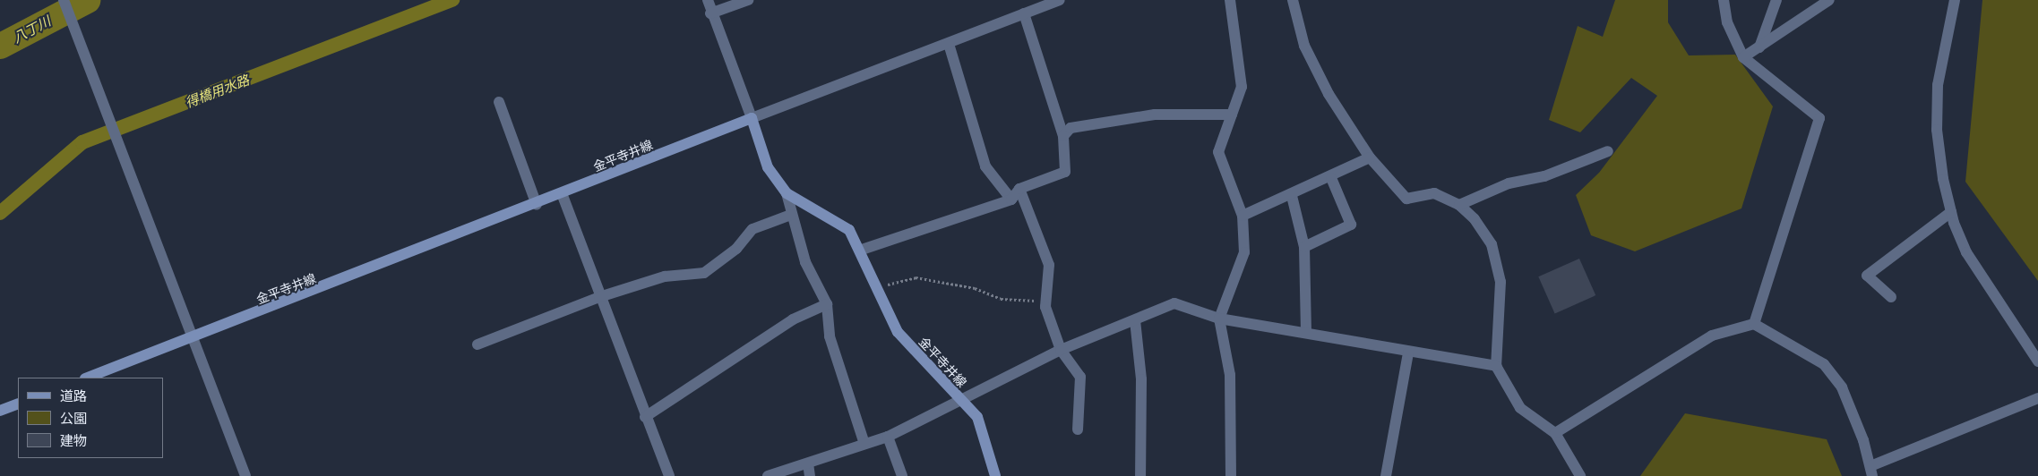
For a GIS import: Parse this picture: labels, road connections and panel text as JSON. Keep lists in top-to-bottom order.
{
  "streets": {
    "main road": ["金平寺井線"]
  },
  "water": ["八丁川", "得橋用水路"],
  "legend": ["道路", "公園", "建物"]
}
